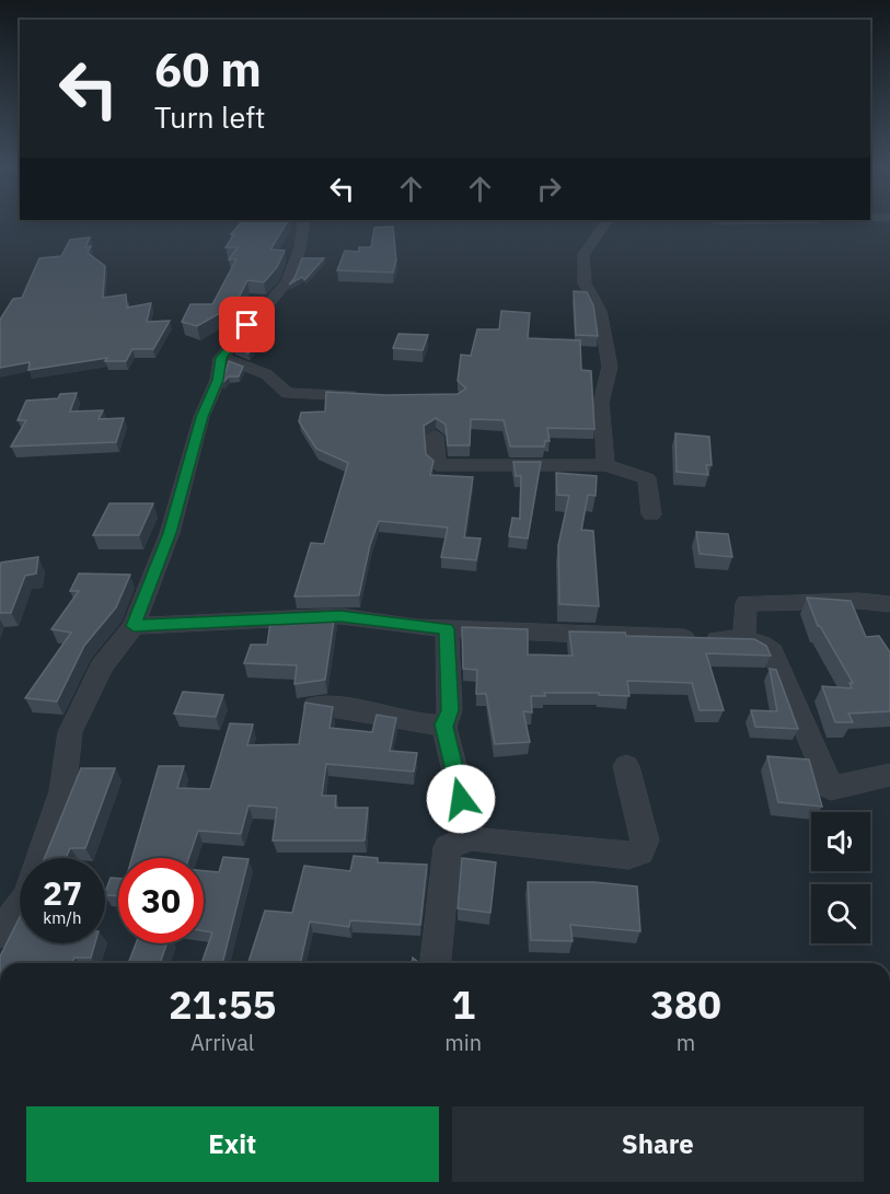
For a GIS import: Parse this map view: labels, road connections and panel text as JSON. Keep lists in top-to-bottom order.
{
  "page": {
    "turn": ["60 m", "Turn left"],
    "speed": "27 km/h",
    "limit": "30",
    "eta": [
      "21:55",
      "Arrival",
      "1",
      "min",
      "380",
      "m"
    ],
    "buttons": ["Exit", "Share"]
  }
}
